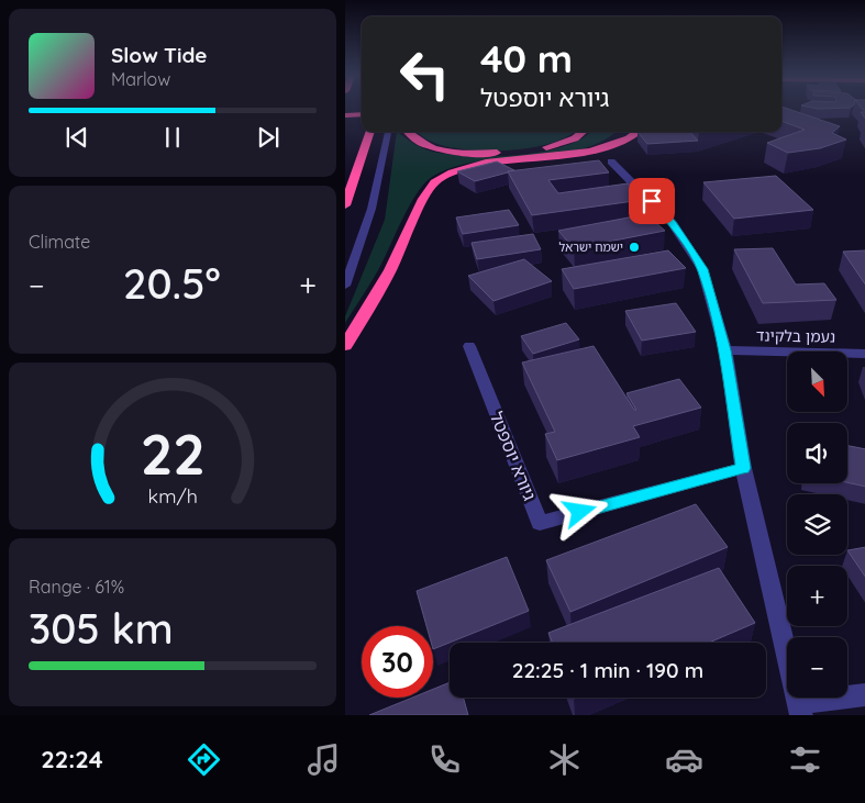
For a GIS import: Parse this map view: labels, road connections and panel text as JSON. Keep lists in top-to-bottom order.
{
  "streets": {
    "street": ["נעמן בלקינד", "גיורא יוספטל"]
  },
  "places": ["ישמח ישראל"],
  "north": "bottom right",
  "page": {
    "turn": ["40 m", "גיורא יוספטל"],
    "song": ["Slow Tide", "Marlow"],
    "tile": [
      "Climate",
      ["Range · 61%", "305 km"]
    ],
    "heat": ["−", "20.5°", "+"],
    "map_buttons": ["+", "−"],
    "limit": "30",
    "trip": "22:25 · 1 min · 190 m",
    "tabs": "22:24",
    "gauge": ["22", "km/h"]
  }
}
